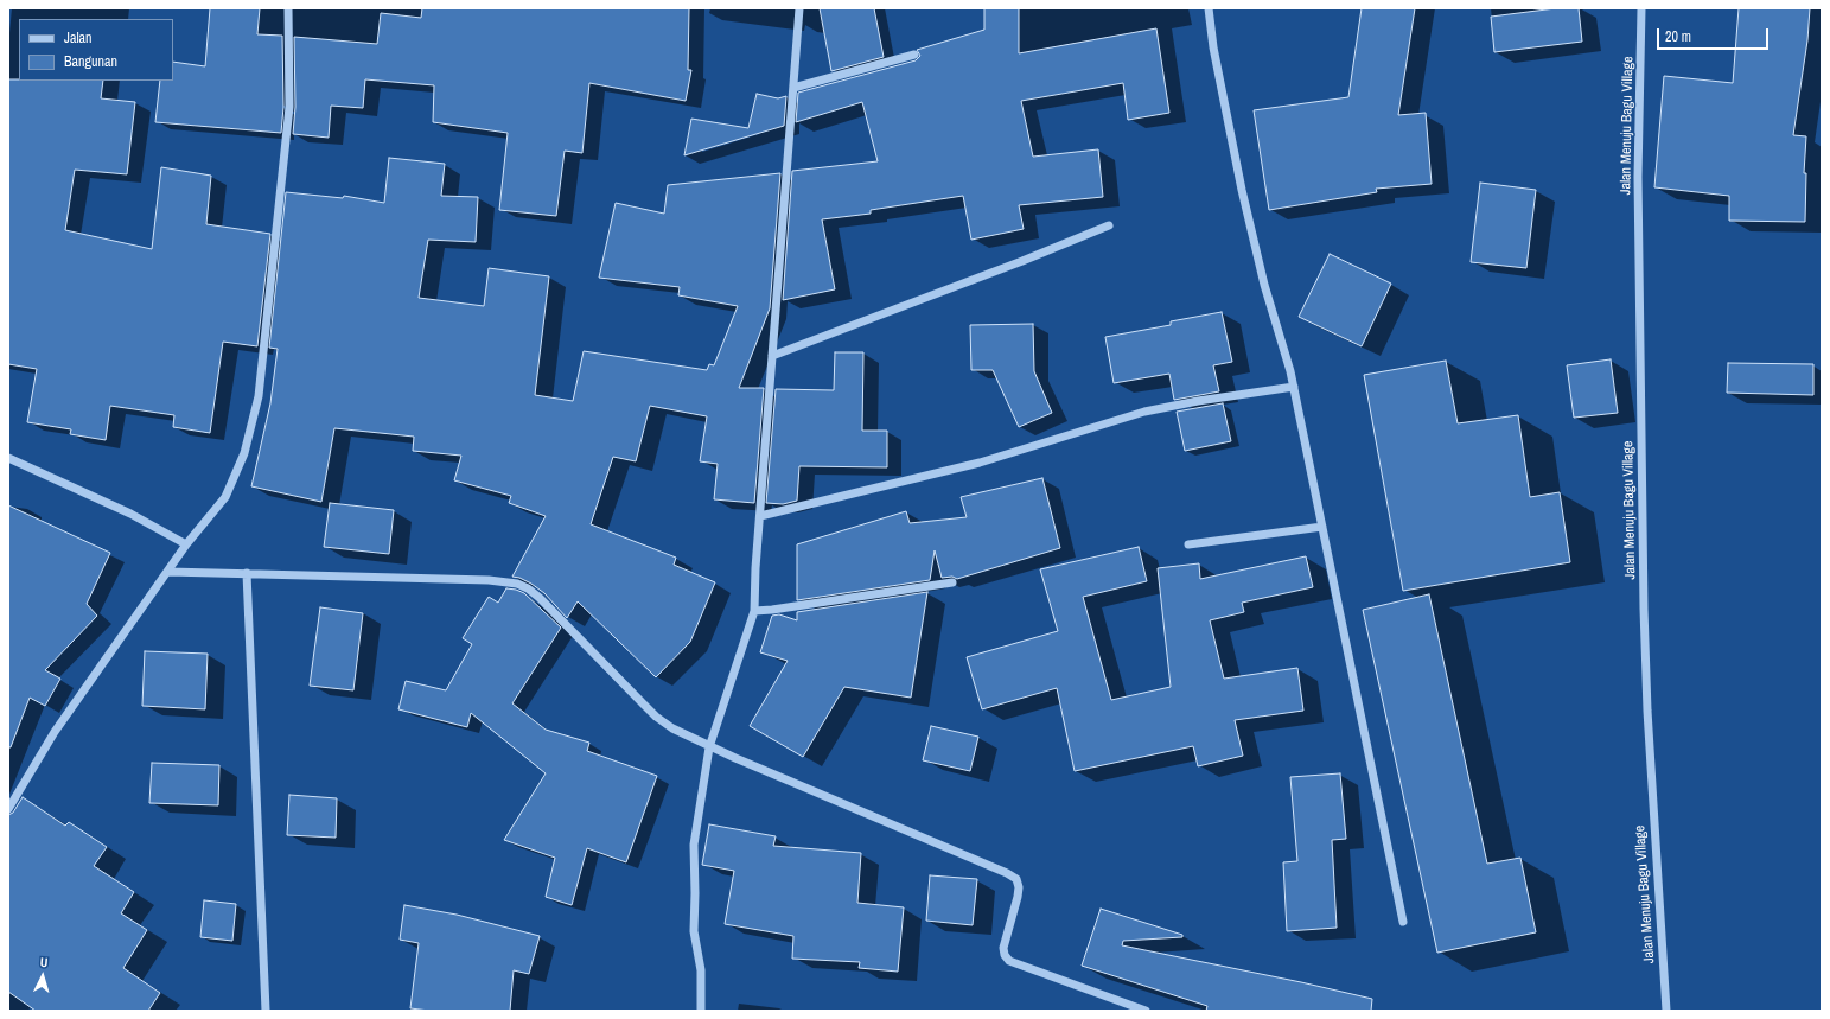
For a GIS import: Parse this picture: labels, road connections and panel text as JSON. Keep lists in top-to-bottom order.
{
  "streets": {
    "street": ["Jalan Menuju Bagu Village"]
  },
  "legend": ["Jalan", "Bangunan"],
  "scale_bar": "20 m",
  "north": "top"
}
